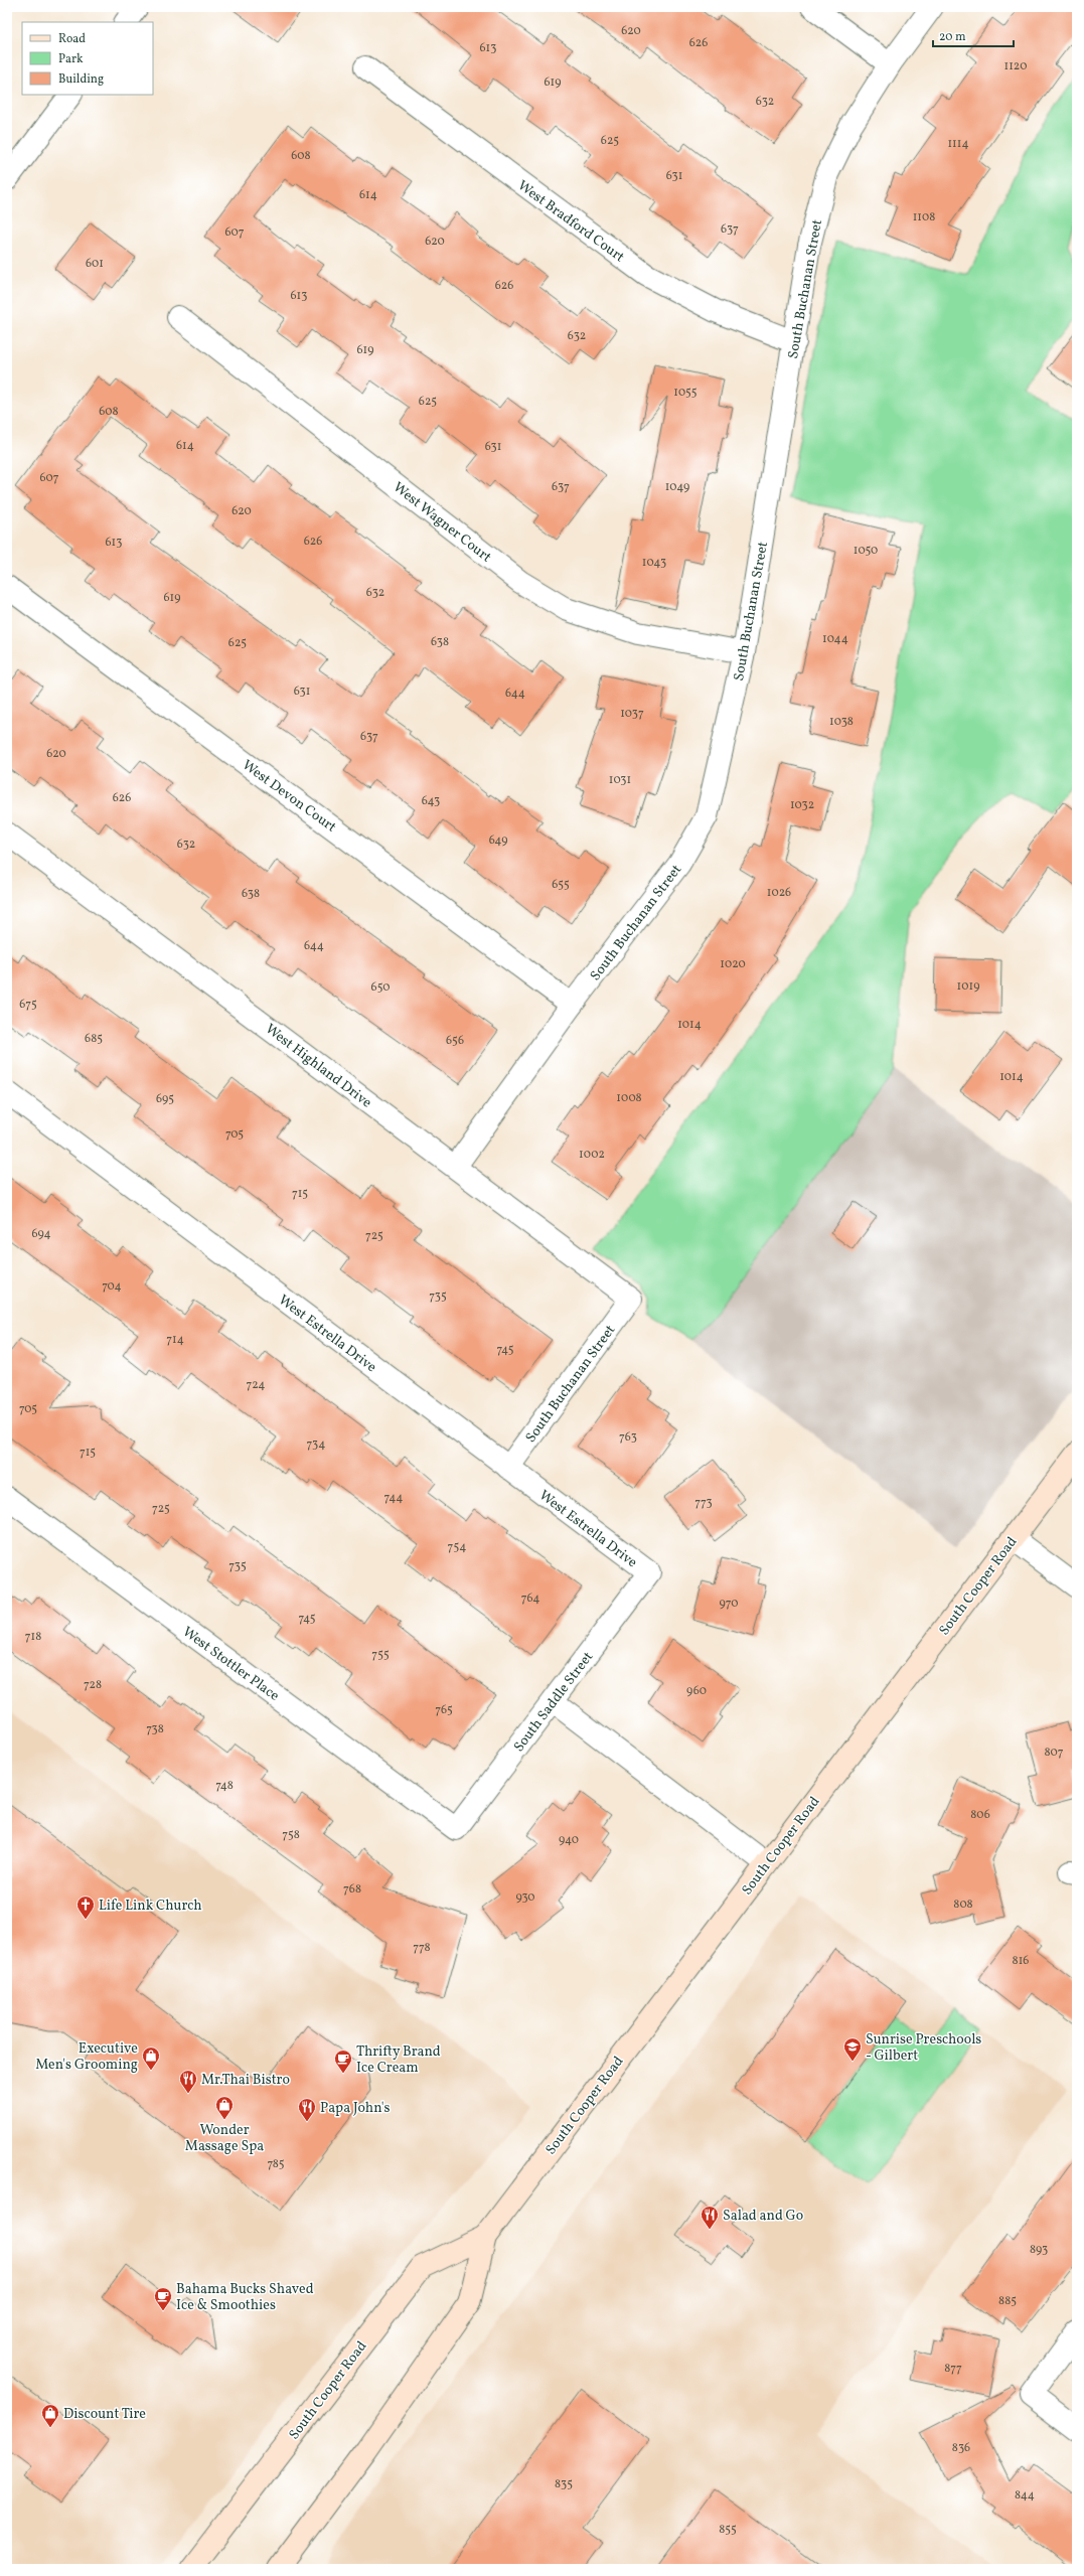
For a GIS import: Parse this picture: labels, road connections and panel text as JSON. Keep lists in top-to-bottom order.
{
  "streets": {
    "main road": ["South Cooper Road"],
    "street": [
      "West Bradford Court",
      "South Buchanan Street",
      "West Wagner Court",
      "West Devon Court",
      "West Highland Drive",
      "West Estrella Drive",
      "West Stottler Place",
      "South Saddle Street"
    ]
  },
  "crossings": [
    ["West Bradford Court", "South Buchanan Street"],
    ["South Buchanan Street", "West Wagner Court"],
    ["South Buchanan Street", "West Devon Court"],
    ["South Buchanan Street", "West Highland Drive"],
    ["South Buchanan Street", "West Estrella Drive"],
    ["West Estrella Drive", "South Saddle Street"],
    ["West Stottler Place", "South Saddle Street"]
  ],
  "places": {
    "church": ["Life Link Church"],
    "school or university": ["Sunrise Preschools - Gilbert"],
    "shop": ["Executive Men's Grooming", "Wonder Massage Spa", "Discount Tire"],
    "cafe": ["Thrifty Brand Ice Cream", "Bahama Bucks Shaved Ice & Smoothies"],
    "restaurant": ["Mr.Thai Bistro", "Papa John's", "Salad and Go"]
  },
  "house_numbers": [
    "620",
    "626",
    "613",
    "1120",
    "619",
    "632",
    "625",
    "1114",
    "608",
    "631",
    "614",
    "1108",
    "637",
    "607",
    "620",
    "601",
    "626",
    "613",
    "632",
    "619",
    "1055",
    "625",
    "608",
    "614",
    "631",
    "607",
    "637",
    "1049",
    "620",
    "626",
    "613",
    "1050",
    "1043",
    "632",
    "619",
    "1044",
    "638",
    "625",
    "631",
    "644",
    "1037",
    "1038",
    "637",
    "620",
    "1031",
    "626",
    "643",
    "1032",
    "649",
    "632",
    "655",
    "1026",
    "638",
    "644",
    "1020",
    "1019",
    "650",
    "675",
    "1014",
    "685",
    "656",
    "1014",
    "1008",
    "695",
    "705",
    "1002",
    "715",
    "694",
    "725",
    "704",
    "735",
    "714",
    "745",
    "724",
    "705",
    "763",
    "734",
    "715",
    "744",
    "773",
    "725",
    "754",
    "735",
    "764",
    "970",
    "745",
    "718",
    "755",
    "728",
    "960",
    "765",
    "738",
    "807",
    "748",
    "806",
    "758",
    "940",
    "768",
    "930",
    "808",
    "778",
    "816",
    "785",
    "893",
    "885",
    "877",
    "836",
    "835",
    "844",
    "855"
  ],
  "legend": ["Road", "Park", "Building"],
  "scale_bar": "20 m"
}
